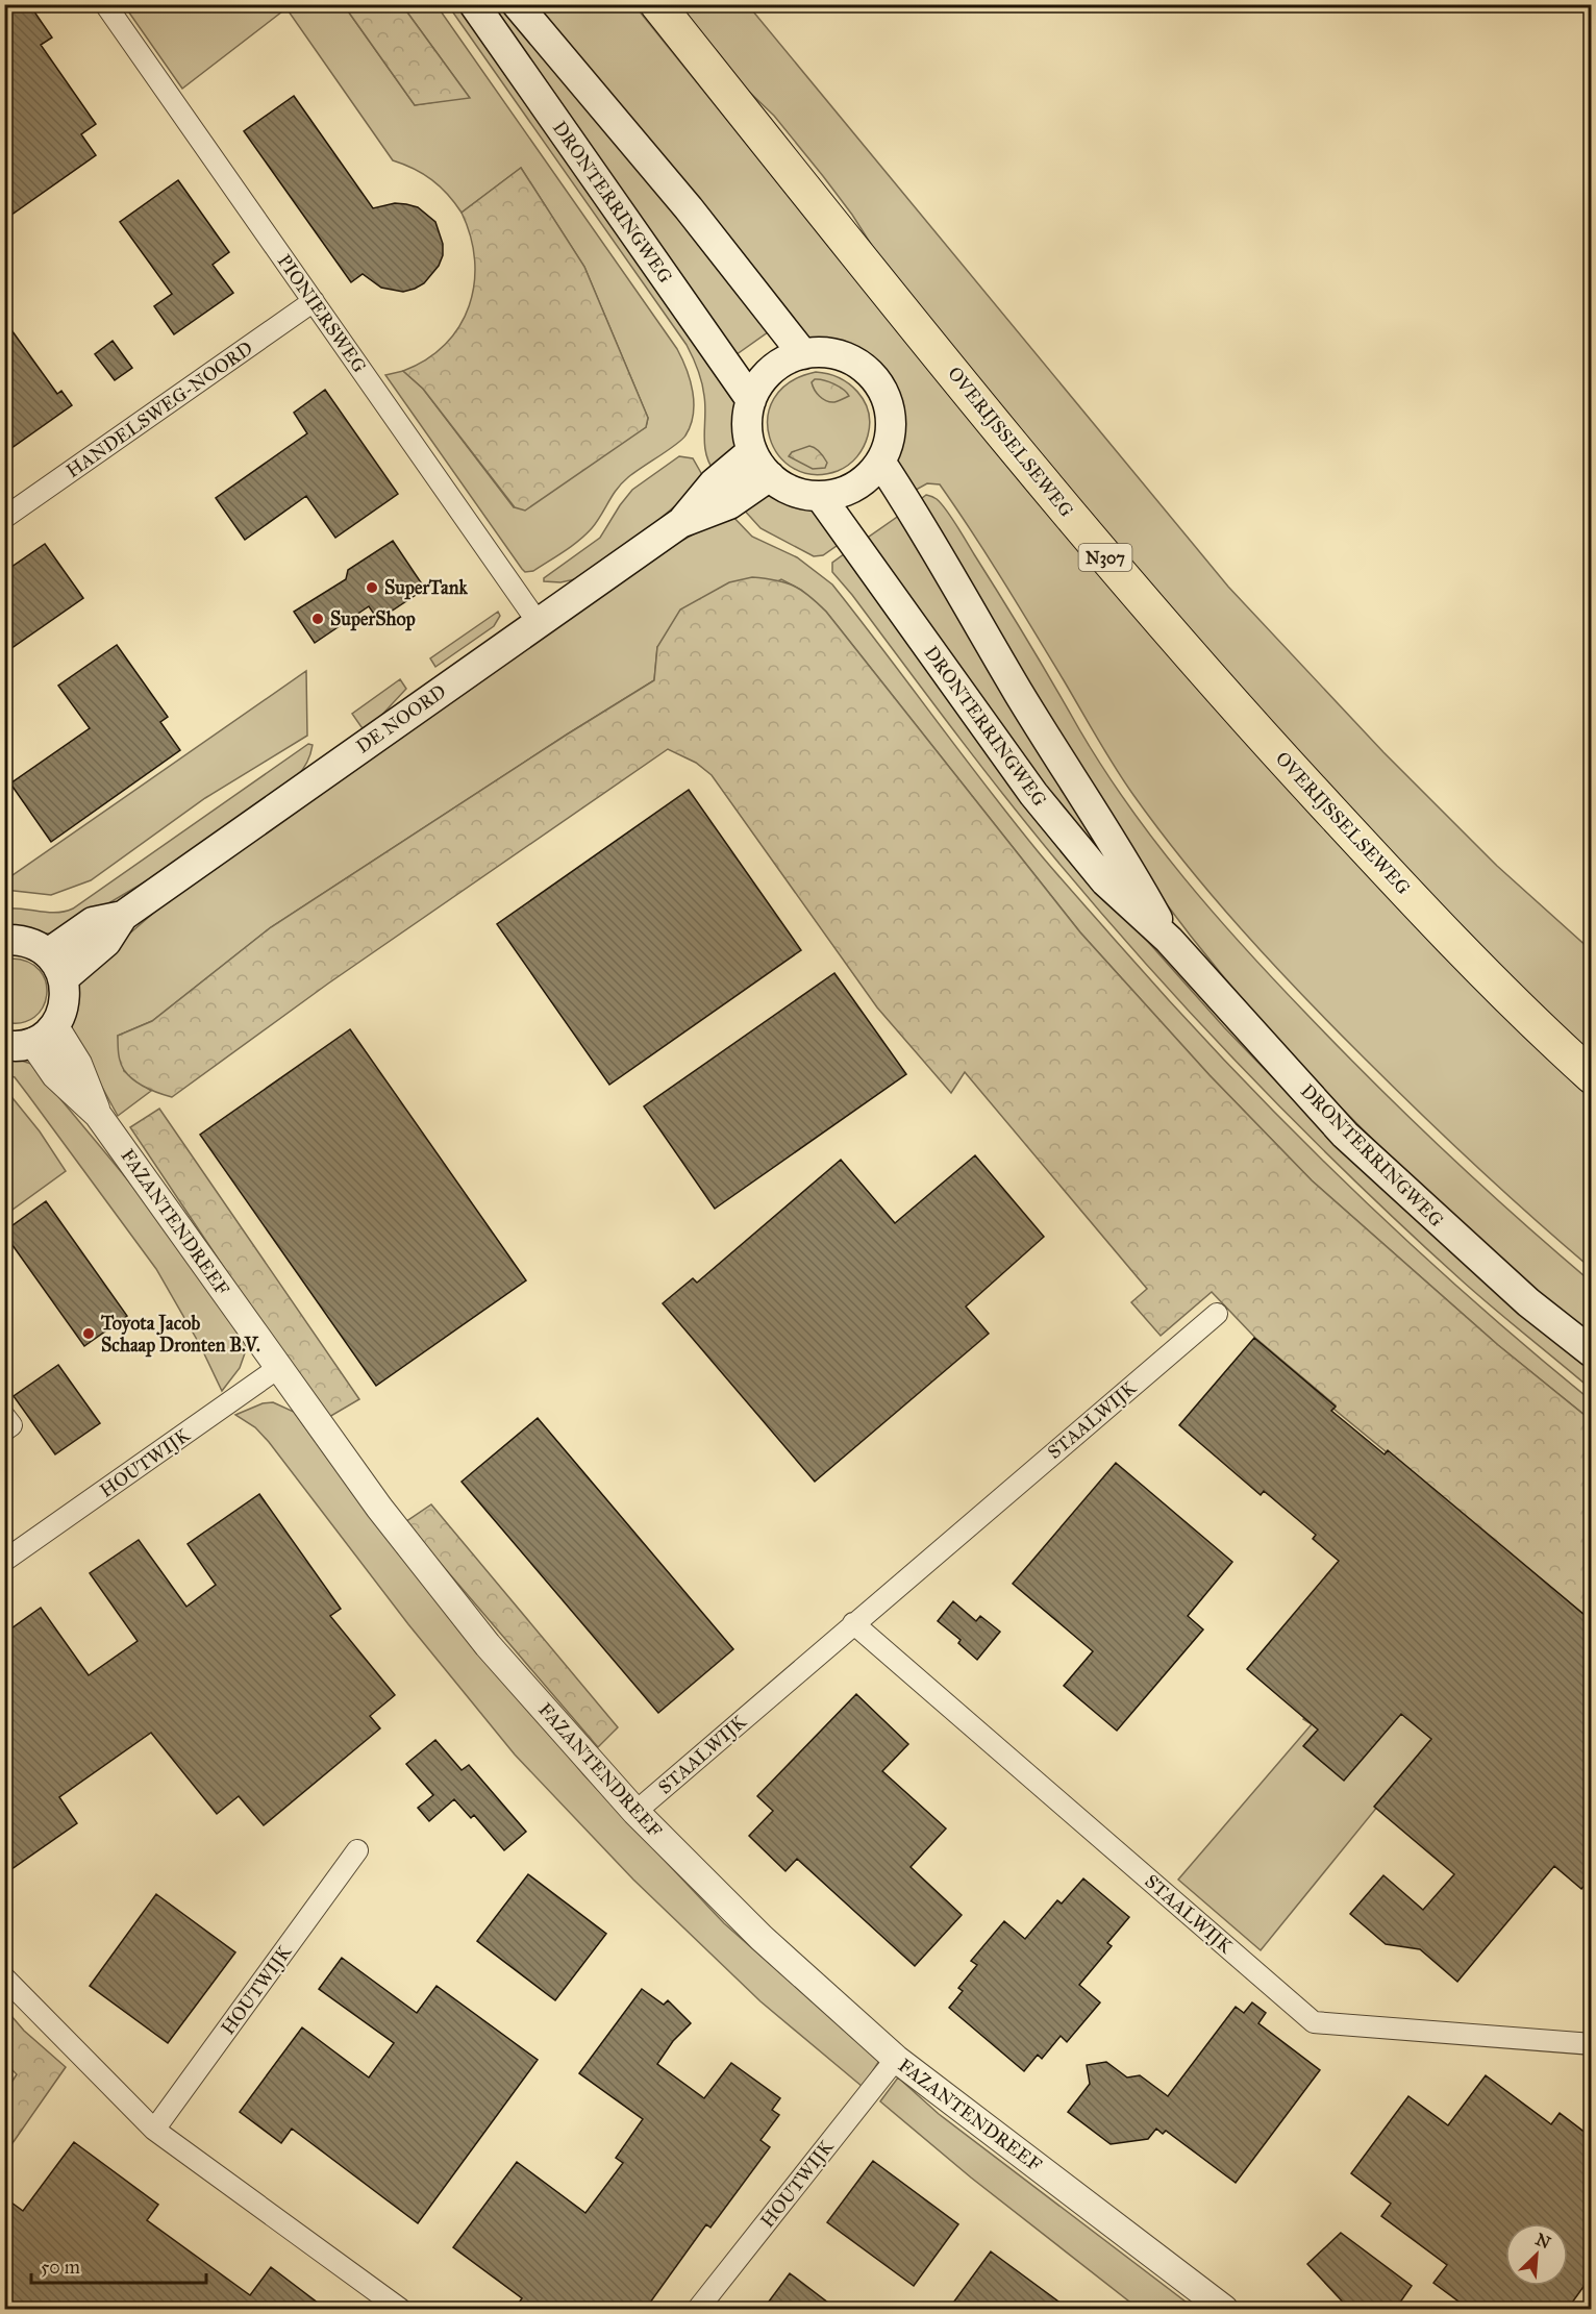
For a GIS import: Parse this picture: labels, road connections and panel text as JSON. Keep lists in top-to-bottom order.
{
  "streets": {
    "highway": ["OVERIJSSELSEWEG", "N307"],
    "main road": ["DRONTERRINGWEG", "DE NOORD"],
    "street": [
      "PIONIERSWEG",
      "HANDELSWEG-NOORD",
      "FAZANTENDREEF",
      "STAALWIJK",
      "HOUTWIJK"
    ]
  },
  "crossings": [
    ["DRONTERRINGWEG", "DE NOORD"],
    ["PIONIERSWEG", "HANDELSWEG-NOORD"],
    ["PIONIERSWEG", "DE NOORD"],
    ["FAZANTENDREEF", "STAALWIJK"],
    ["FAZANTENDREEF", "HOUTWIJK"]
  ],
  "places": ["SuperTank", "SuperShop", "Toyota Jacob Schaap Dronten B.V."],
  "scale_bar": "50 m",
  "north": "top right"
}
